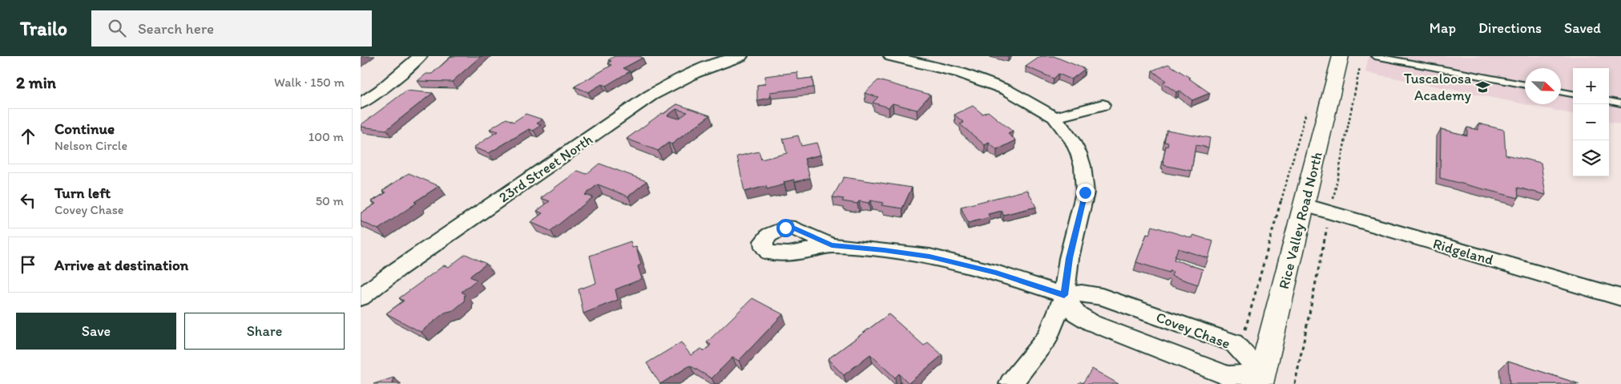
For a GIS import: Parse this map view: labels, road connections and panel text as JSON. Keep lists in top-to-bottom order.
{
  "streets": {
    "street": [
      "23rd Street North",
      "Rice Valley Road North",
      "Ridgeland",
      "Covey Chase"
    ]
  },
  "crossings": [
    ["Rice Valley Road North", "Ridgeland"],
    ["Rice Valley Road North", "Covey Chase"]
  ],
  "places": {
    "school or university": ["Tuscaloosa Academy"]
  },
  "north": "bottom right",
  "page": {
    "header": "Trailo",
    "search": "Search here",
    "nav": ["Map", "Directions", "Saved"],
    "heading": ["2 min", "Walk · 150 m"],
    "map_buttons": ["+", "−"],
    "list": [
      ["Continue", "Nelson Circle", "100 m"],
      ["Turn left", "Covey Chase", "50 m"],
      "Arrive at destination"
    ],
    "buttons": ["Save", "Share"]
  }
}
